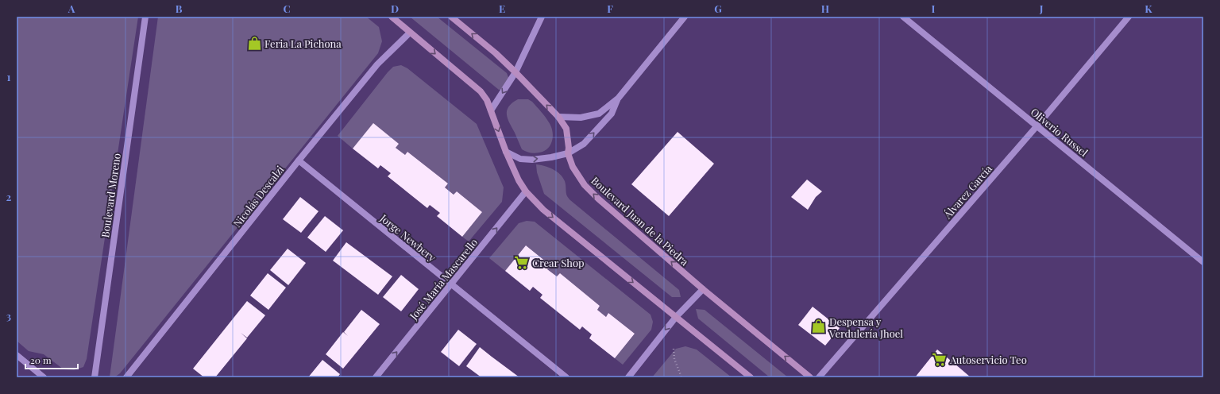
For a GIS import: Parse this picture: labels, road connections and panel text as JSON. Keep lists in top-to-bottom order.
{
  "streets": {
    "main road": ["Boulevard Juan de la Piedra"],
    "street": [
      "Oliverio Russel",
      "Álvarez García",
      "Boulevard Moreno",
      "Nicolás Descalzi",
      "Jorge Newbery",
      "José María Mascarello"
    ]
  },
  "crossings": [
    ["Oliverio Russel", "Álvarez García"],
    ["Nicolás Descalzi", "Jorge Newbery"],
    ["Jorge Newbery", "José María Mascarello"]
  ],
  "one_way": ["José María Mascarello"],
  "places": {
    "shop": ["Feria La Pichona", "Despensa y Verdulería Jhoel"],
    "supermarket": ["Crear Shop", "Autoservicio Teo"]
  },
  "scale_bar": "20 m",
  "grid": {
    "columns": [
      "A",
      "B",
      "C",
      "D",
      "E",
      "F",
      "G",
      "H",
      "I",
      "J",
      "K"
    ],
    "rows": ["1", "2", "3"]
  }
}
